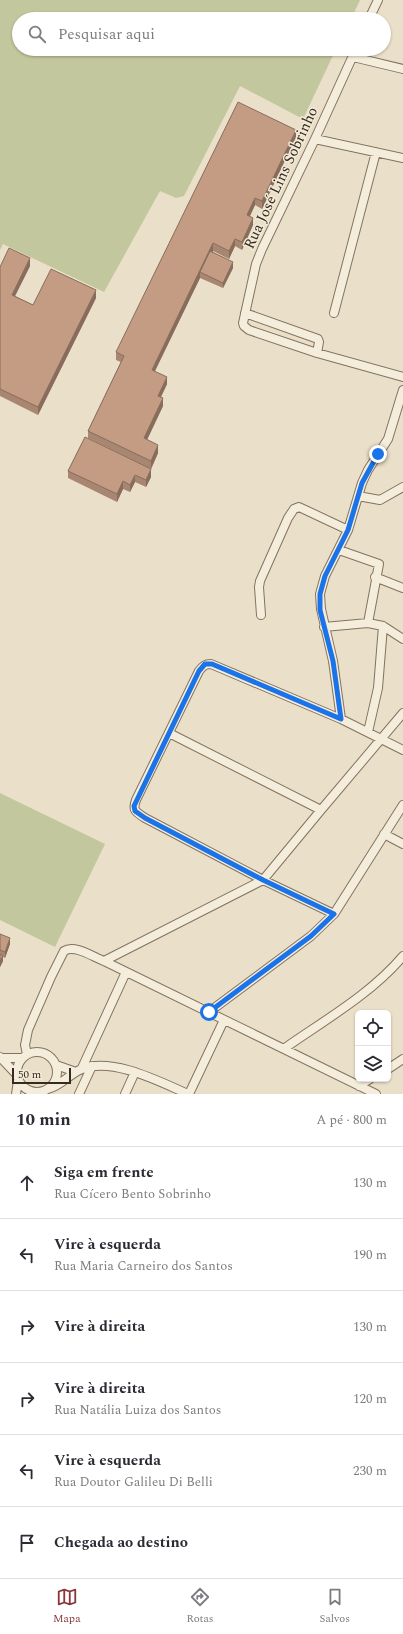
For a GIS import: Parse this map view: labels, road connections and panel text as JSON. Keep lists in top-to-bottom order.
{
  "streets": {
    "street": ["Rua José Lins Sobrinho"]
  },
  "scale_bar": "50 m",
  "page": {
    "search": "Pesquisar aqui",
    "scale": "50 m",
    "heading": ["10 min", "A pé · 800 m"],
    "list": [
      ["Siga em frente", "Rua Cícero Bento Sobrinho", "130 m"],
      ["Vire à esquerda", "Rua Maria Carneiro dos Santos", "190 m"],
      ["Vire à direita", "130 m"],
      ["Vire à direita", "Rua Natália Luiza dos Santos", "120 m"],
      ["Vire à esquerda", "Rua Doutor Galileu Di Belli", "230 m"],
      "Chegada ao destino"
    ],
    "nav": ["Mapa", "Rotas", "Salvos"]
  }
}
